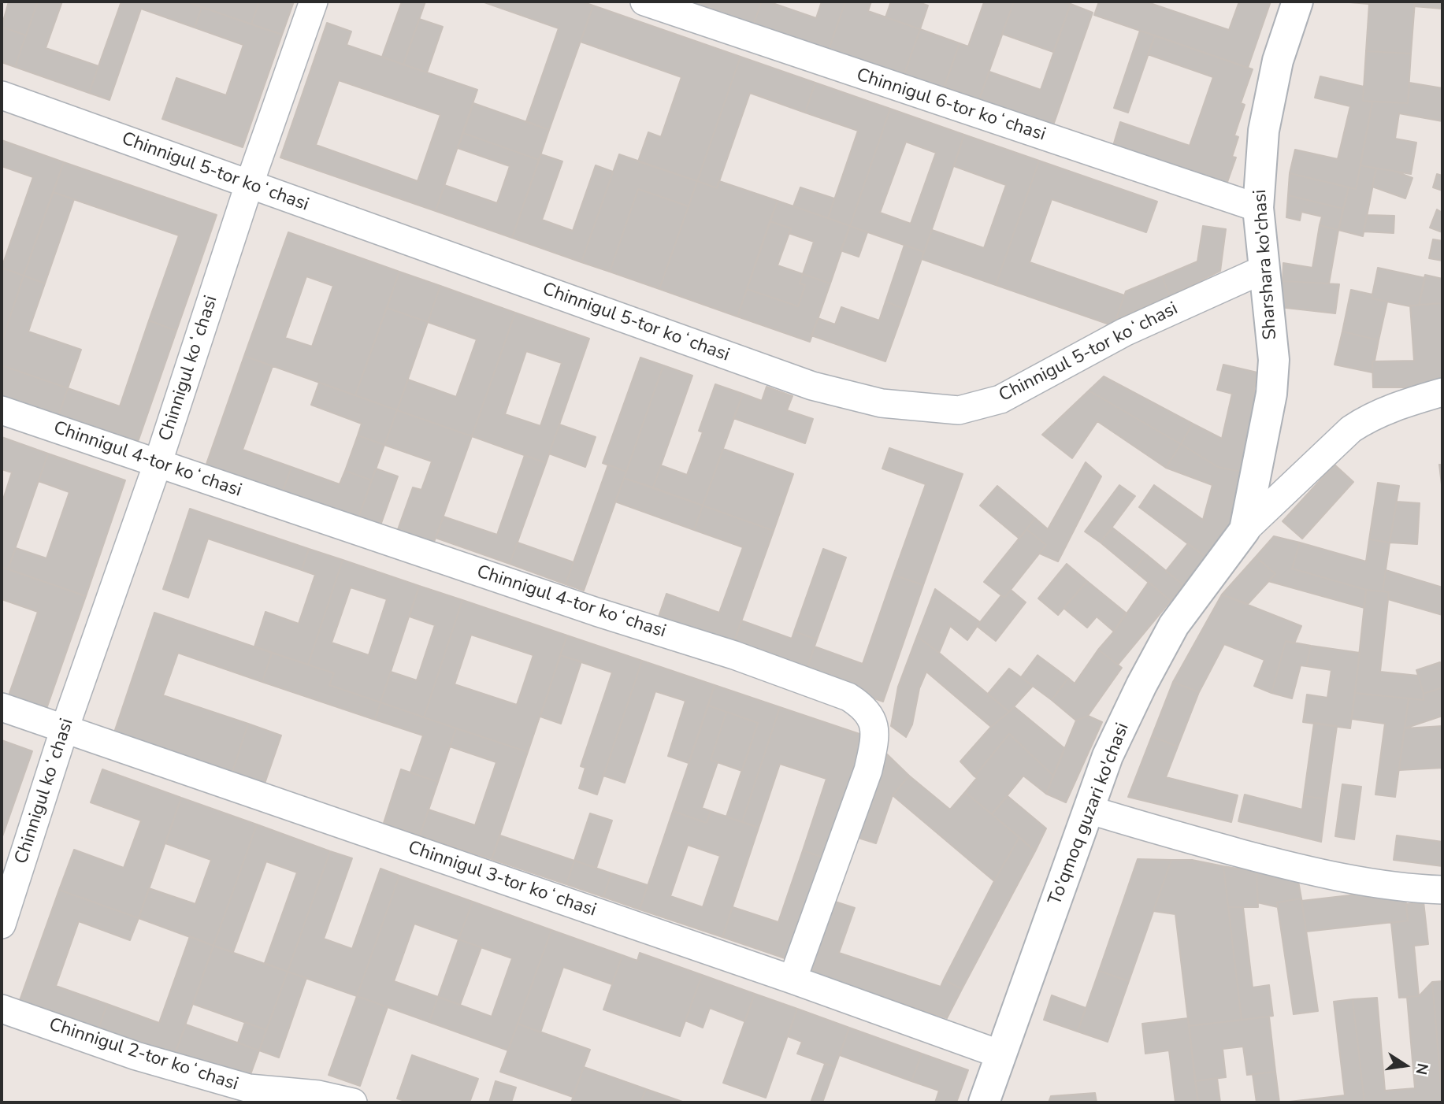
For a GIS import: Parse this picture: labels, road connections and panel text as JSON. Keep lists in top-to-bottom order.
{
  "streets": {
    "street": [
      "Chinnigul 6-tor koʻchasi",
      "Chinnigul 5-tor koʻchasi",
      "Sharshara ko'chasi",
      "Chinnigul koʻchasi",
      "Chinnigul 4-tor koʻchasi",
      "To'qmoq guzari ko'chasi",
      "Chinnigul 3-tor koʻchasi",
      "Chinnigul 2-tor koʻchasi"
    ]
  },
  "crossings": [
    ["Chinnigul 6-tor koʻchasi", "Sharshara ko'chasi"],
    ["Chinnigul 5-tor koʻchasi", "Sharshara ko'chasi"],
    ["Chinnigul 5-tor koʻchasi", "Chinnigul koʻchasi"],
    ["Sharshara ko'chasi", "To'qmoq guzari ko'chasi"],
    ["Chinnigul koʻchasi", "Chinnigul 4-tor koʻchasi"],
    ["Chinnigul koʻchasi", "Chinnigul 3-tor koʻchasi"],
    ["Chinnigul 4-tor koʻchasi", "Chinnigul 3-tor koʻchasi"],
    ["To'qmoq guzari ko'chasi", "Chinnigul 3-tor koʻchasi"]
  ],
  "north": "right"
}
